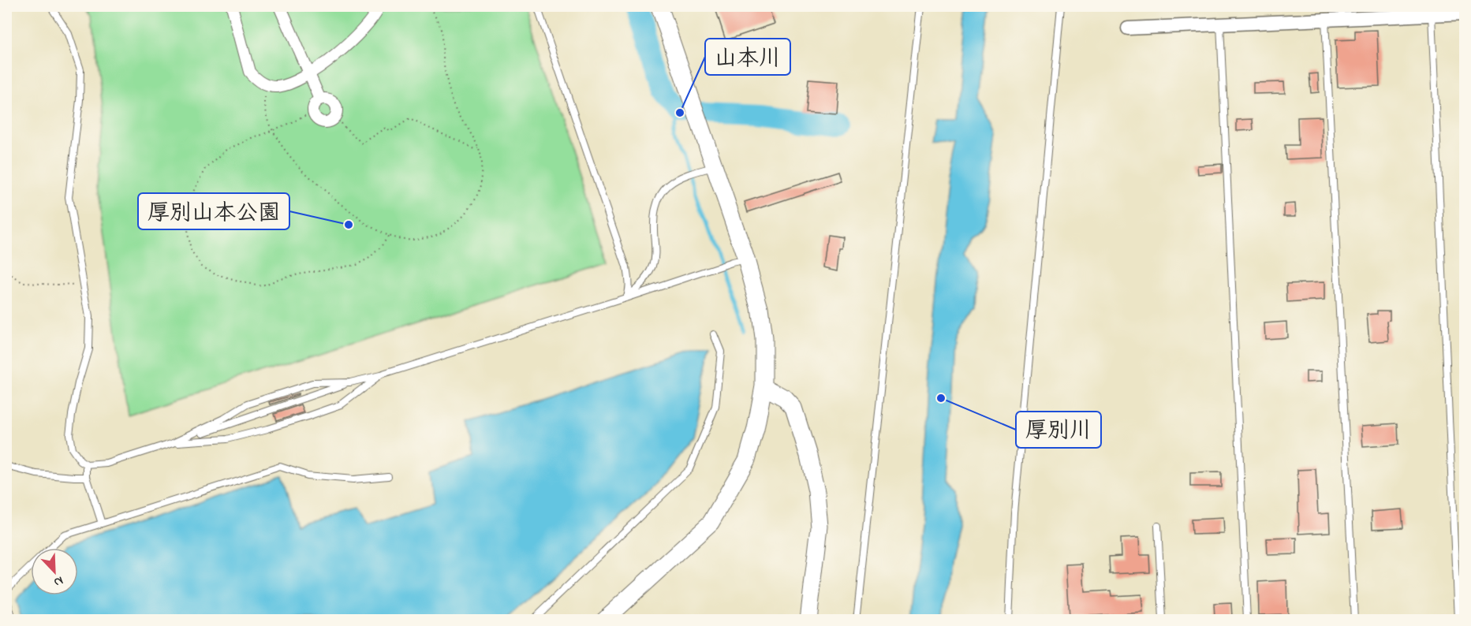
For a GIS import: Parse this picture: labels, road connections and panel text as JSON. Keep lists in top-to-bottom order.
{
  "places": ["山本川", "厚別山本公園", "厚別川"],
  "north": "bottom right"
}
